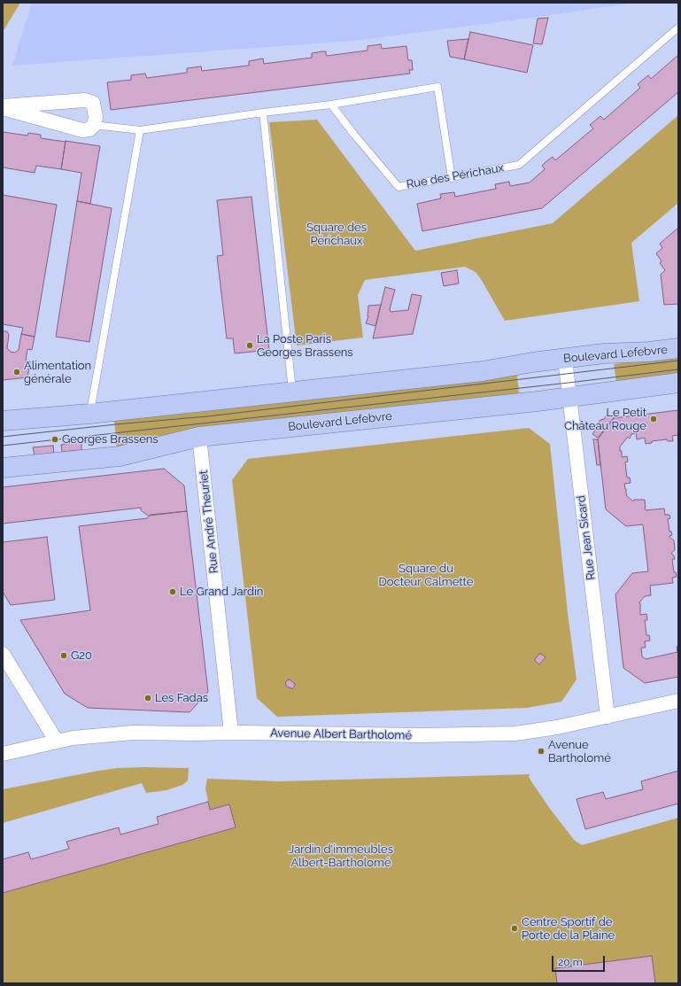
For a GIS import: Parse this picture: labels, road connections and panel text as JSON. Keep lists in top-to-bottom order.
{
  "streets": {
    "main road": ["Boulevard Lefebvre"],
    "street": ["Rue André Theuriet", "Rue Jean Sicard", "Avenue Albert Bartholomé"],
    "lane": ["Rue des Périchaux"]
  },
  "crossings": [
    ["Boulevard Lefebvre", "Rue André Theuriet"],
    ["Boulevard Lefebvre", "Rue Jean Sicard"],
    ["Rue André Theuriet", "Avenue Albert Bartholomé"],
    ["Rue Jean Sicard", "Avenue Albert Bartholomé"]
  ],
  "parks": ["Square des Périchaux", "Square du Docteur Calmette", "Jardin d'immeubles Albert-Bartholomé"],
  "places": [
    "La Poste Paris Georges Brassens",
    "Alimentation générale",
    "Le Petit Château Rouge",
    "Georges Brassens",
    "Le Grand Jardin",
    "G20",
    "Les Fadas",
    "Avenue Bartholomé",
    "Centre Sportif de Porte de la Plaine"
  ],
  "scale_bar": "20 m"
}
